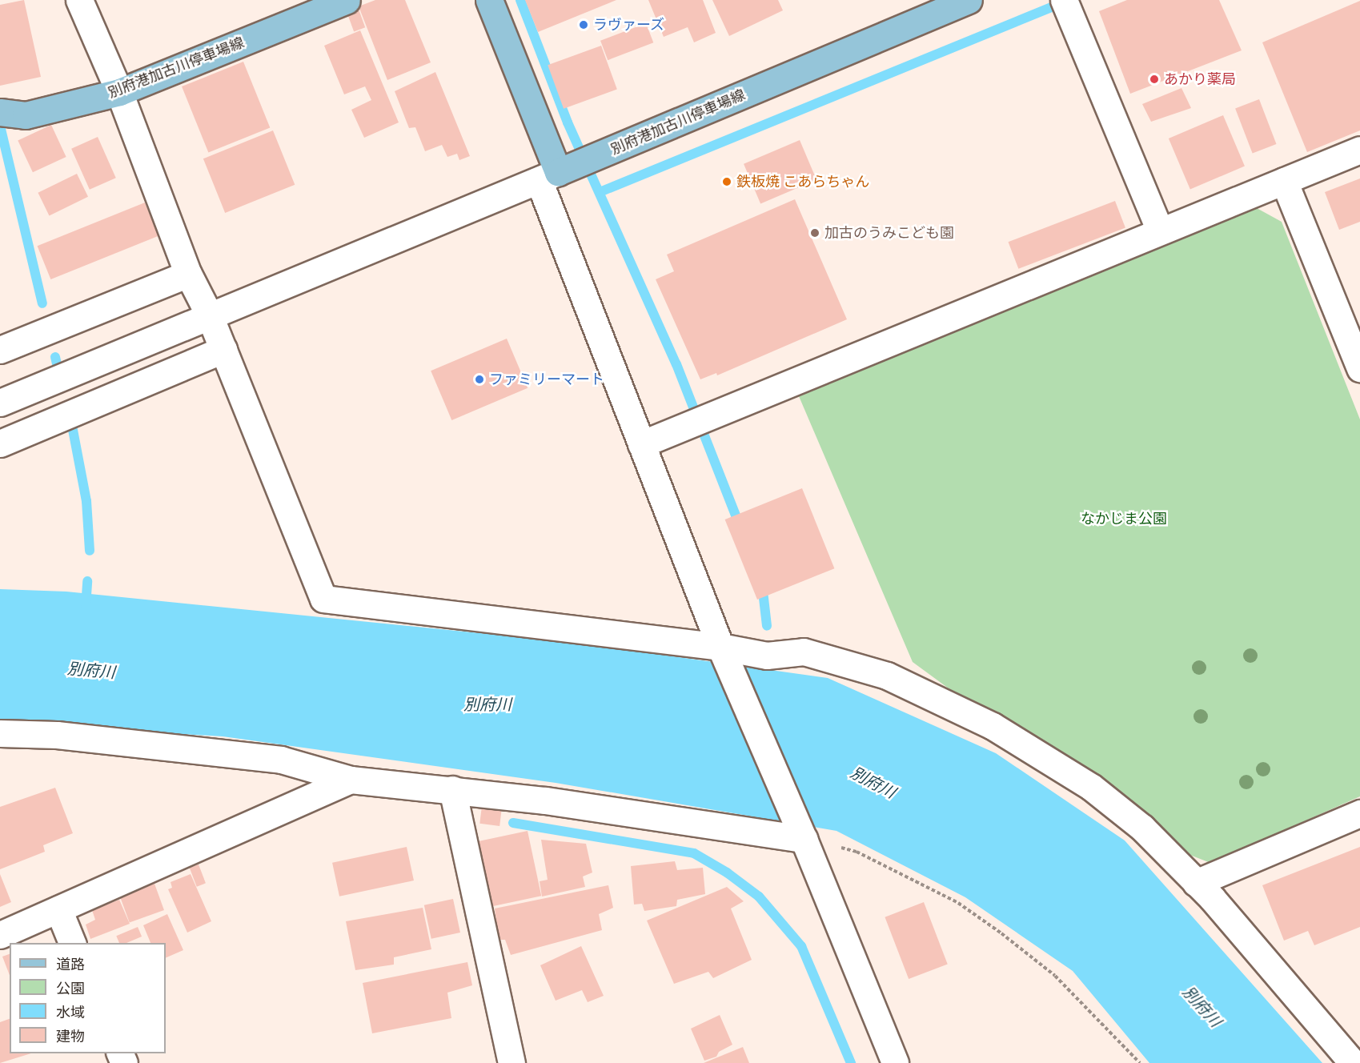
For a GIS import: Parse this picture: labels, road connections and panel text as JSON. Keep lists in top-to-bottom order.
{
  "streets": {
    "main road": ["別府港加古川停車場線"]
  },
  "water": ["別府川"],
  "parks": ["なかじま公園"],
  "places": [
    "ラヴァーズ",
    "あかり薬局",
    "鉄板焼 こあらちゃん",
    "加古のうみこども園",
    "ファミリーマート"
  ],
  "legend": [
    "道路",
    "公園",
    "水域",
    "建物"
  ]
}
